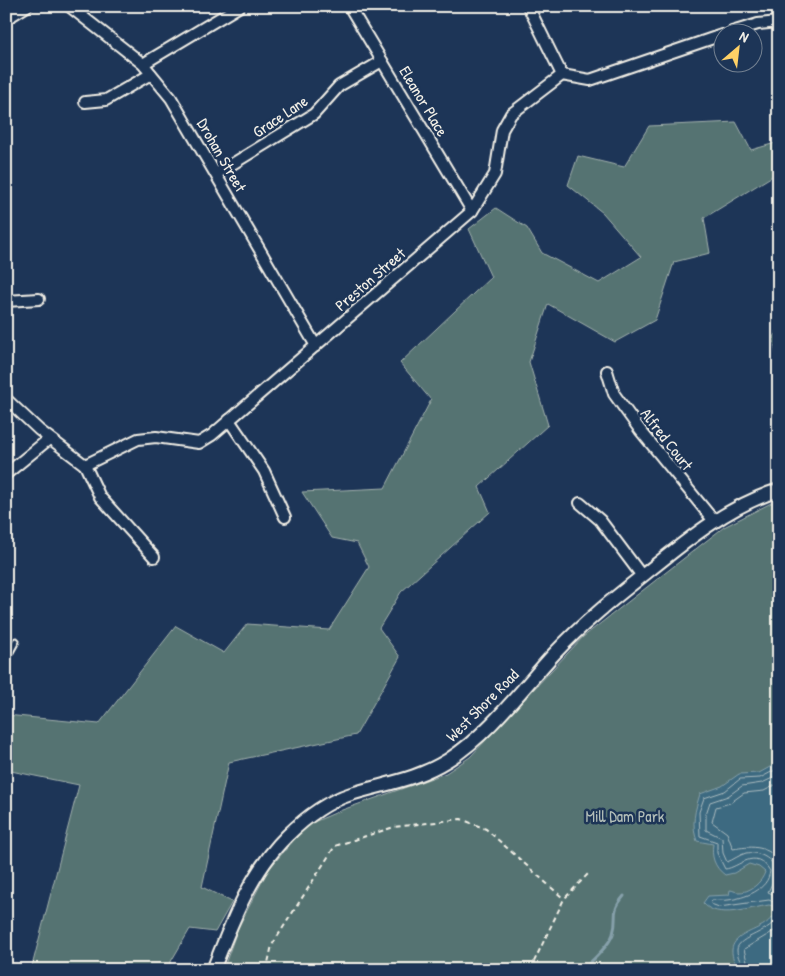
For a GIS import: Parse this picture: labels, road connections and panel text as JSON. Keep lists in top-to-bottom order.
{
  "streets": {
    "street": [
      "Eleanor Place",
      "Grace Lane",
      "Drohan Street",
      "Preston Street",
      "Alfred Court",
      "West Shore Road"
    ]
  },
  "crossings": [
    ["Eleanor Place", "Grace Lane"],
    ["Eleanor Place", "Preston Street"],
    ["Grace Lane", "Drohan Street"],
    ["Drohan Street", "Preston Street"],
    ["Alfred Court", "West Shore Road"]
  ],
  "parks": ["Mill Dam Park"],
  "north": "top right"
}
